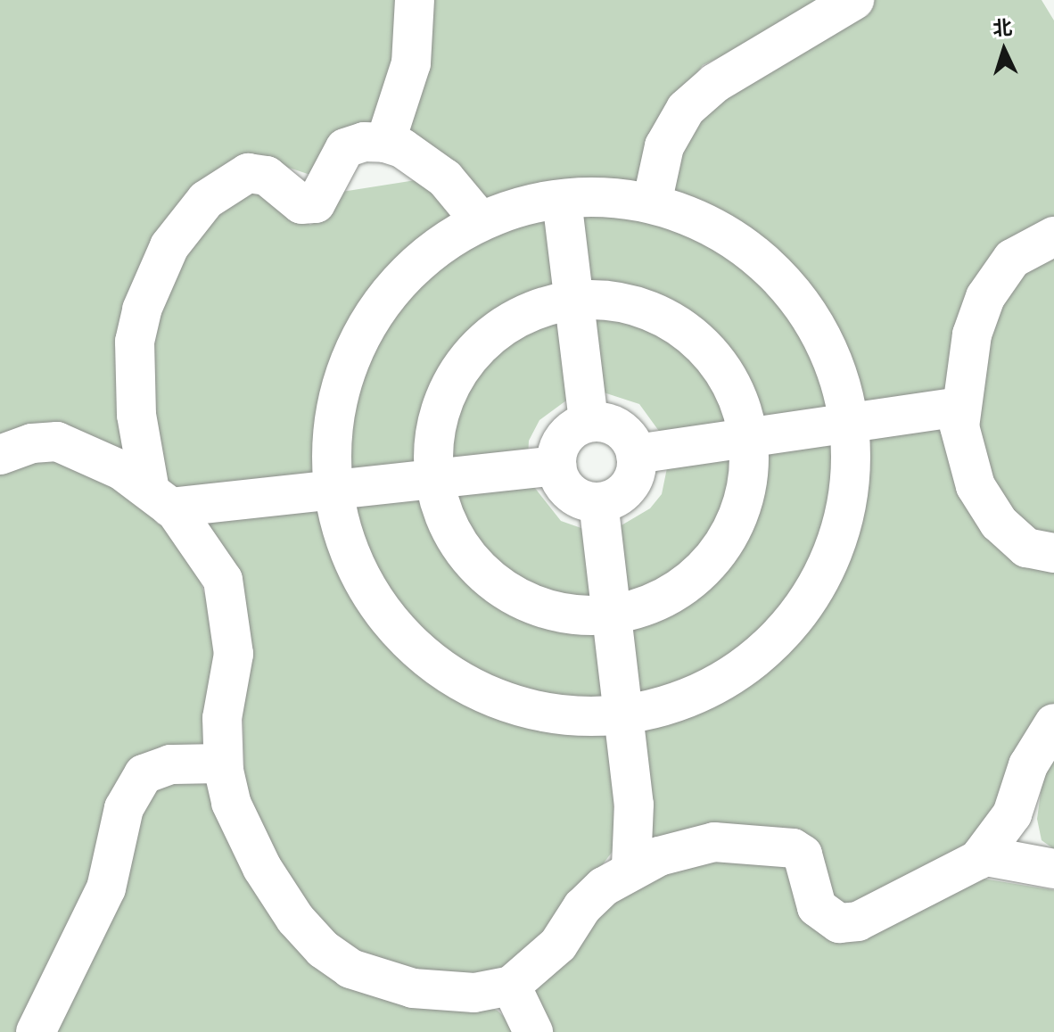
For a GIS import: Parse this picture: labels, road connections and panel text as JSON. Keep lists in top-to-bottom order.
{
  "north": "top"
}
